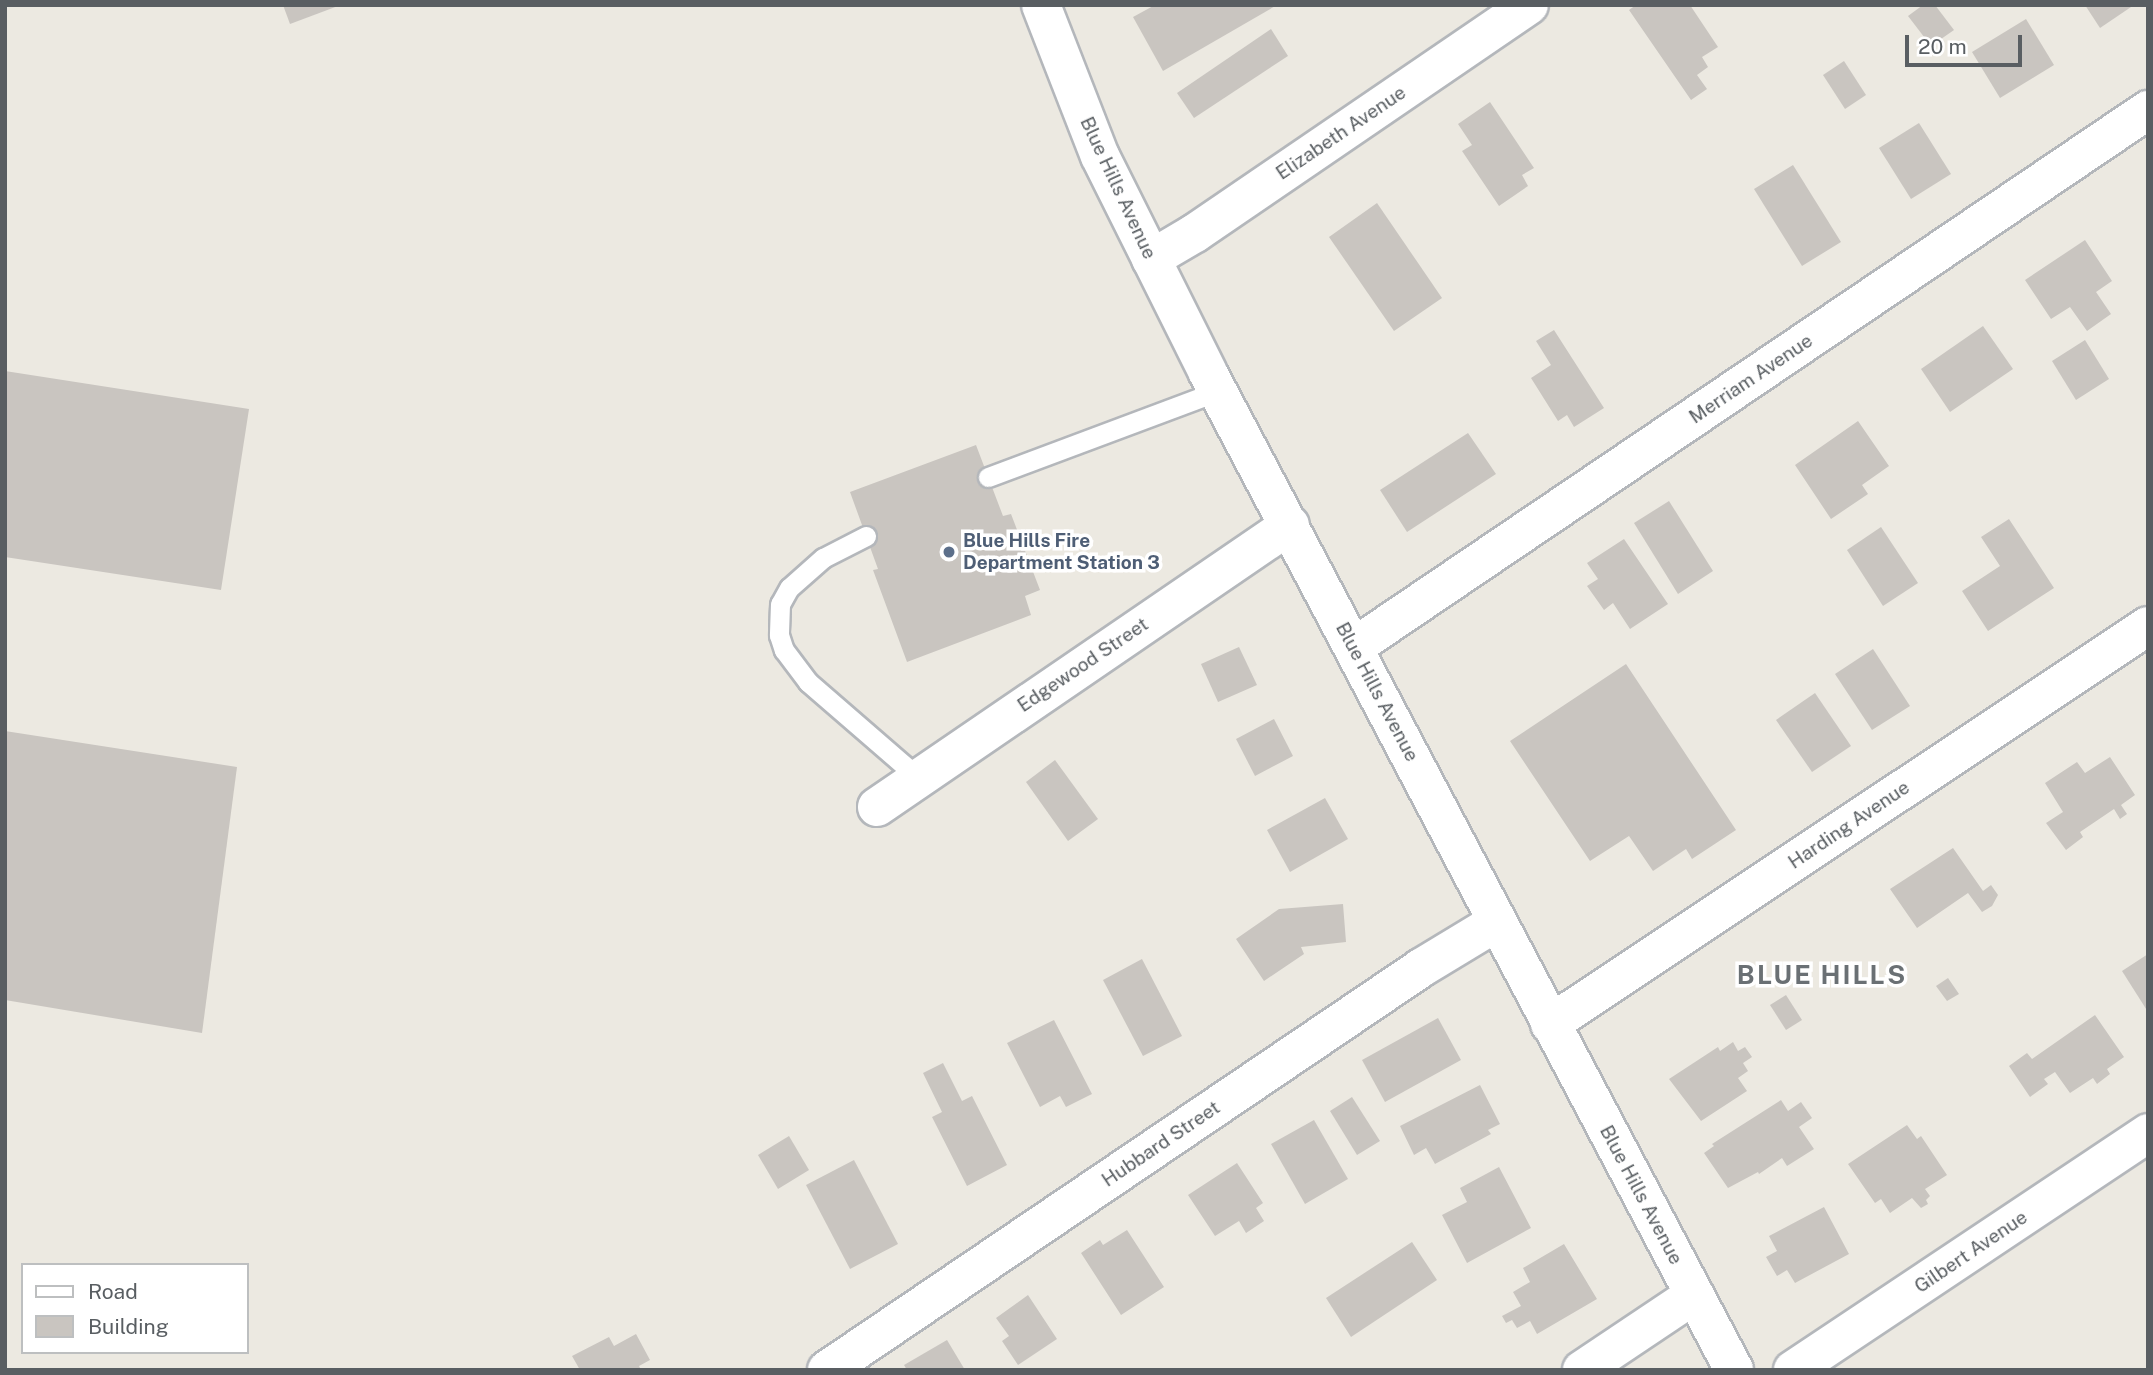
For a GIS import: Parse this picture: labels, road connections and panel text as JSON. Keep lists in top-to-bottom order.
{
  "streets": {
    "street": [
      "Elizabeth Avenue",
      "Blue Hills Avenue",
      "Merriam Avenue",
      "Edgewood Street",
      "Harding Avenue",
      "Hubbard Street",
      "Gilbert Avenue"
    ]
  },
  "crossings": [
    ["Elizabeth Avenue", "Blue Hills Avenue"],
    ["Blue Hills Avenue", "Merriam Avenue"],
    ["Blue Hills Avenue", "Edgewood Street"],
    ["Blue Hills Avenue", "Harding Avenue"],
    ["Blue Hills Avenue", "Hubbard Street"]
  ],
  "districts": ["BLUE HILLS"],
  "places": ["Blue Hills Fire Department Station 3"],
  "legend": ["Road", "Building"],
  "scale_bar": "20 m"
}
